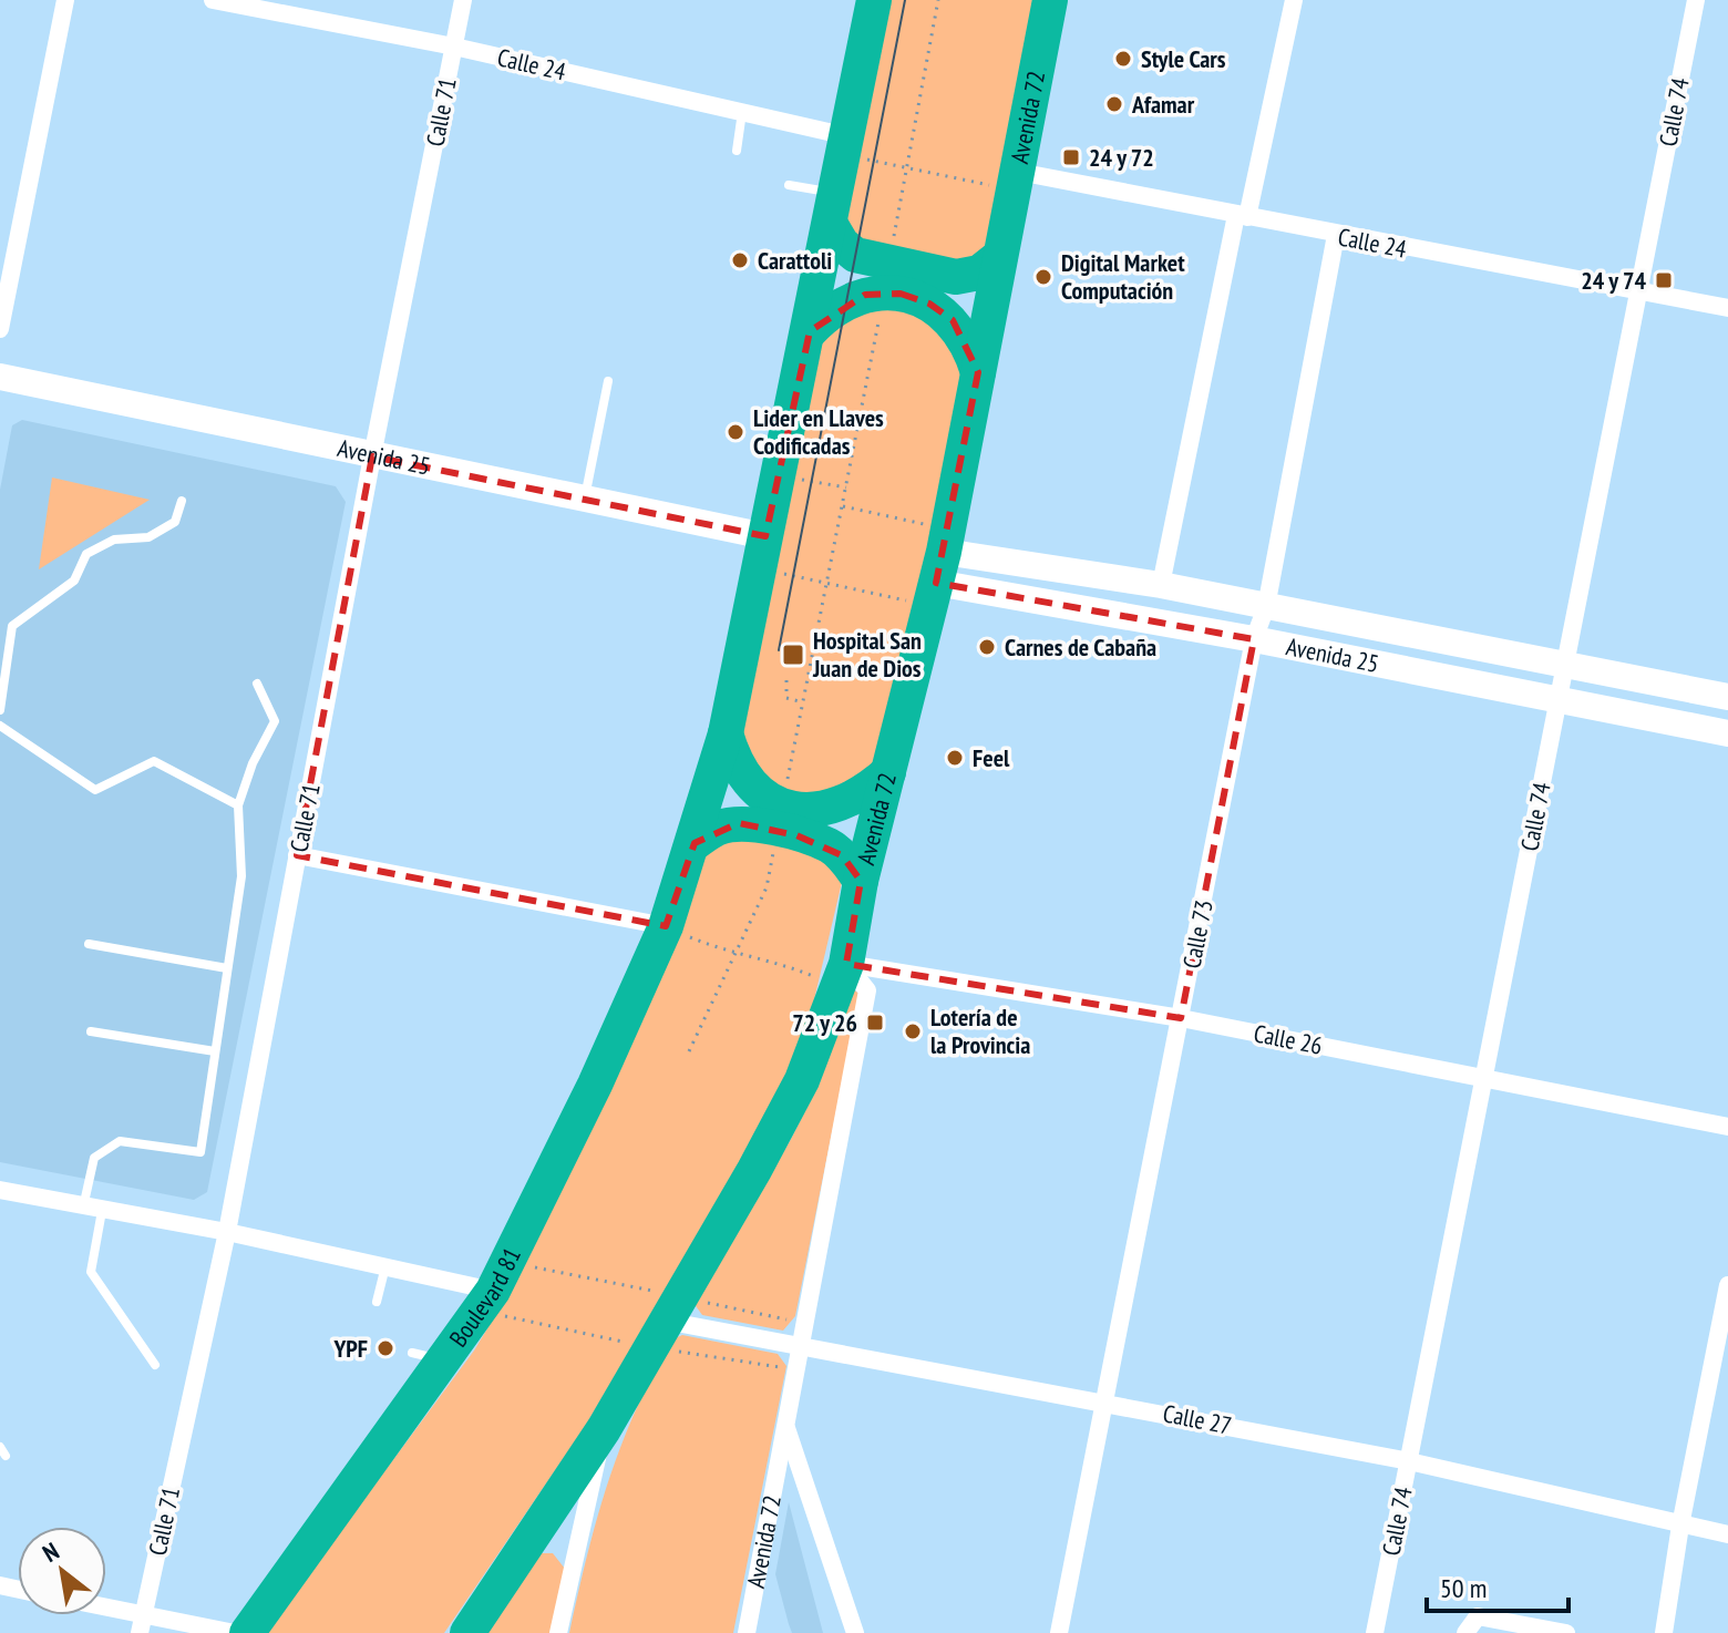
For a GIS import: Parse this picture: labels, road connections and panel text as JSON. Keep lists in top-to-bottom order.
{
  "streets": {
    "highway": ["Avenida 72", "Boulevard 81"],
    "main road": ["Avenida 25"],
    "street": [
      "Calle 24",
      "Calle 71",
      "Calle 74",
      "Calle 73",
      "Calle 26",
      "Calle 27"
    ]
  },
  "crossings": [
    ["Calle 24", "Calle 71"],
    ["Calle 24", "Calle 74"],
    ["Calle 24", "Avenida 72"],
    ["Calle 24", "Calle 73"],
    ["Calle 71", "Avenida 25"],
    ["Calle 74", "Avenida 25"],
    ["Calle 74", "Calle 26"],
    ["Calle 74", "Calle 27"],
    ["Avenida 72", "Avenida 25"],
    ["Avenida 72", "Calle 26"],
    ["Avenida 72", "Calle 27"],
    ["Avenida 25", "Calle 73"],
    ["Calle 73", "Calle 26"],
    ["Calle 73", "Calle 27"]
  ],
  "places": {
    "other": [
      "Style Cars",
      "Afamar",
      "Carattoli",
      "Digital Market Computación",
      "Lider en Llaves Codificadas",
      "Carnes de Cabaña",
      "Feel",
      "Lotería de la Provincia",
      "YPF"
    ],
    "transit": [
      "24 y 72",
      "24 y 74",
      "Hospital San Juan de Dios",
      "72 y 26"
    ]
  },
  "scale_bar": "50 m",
  "north": "top left"
}
